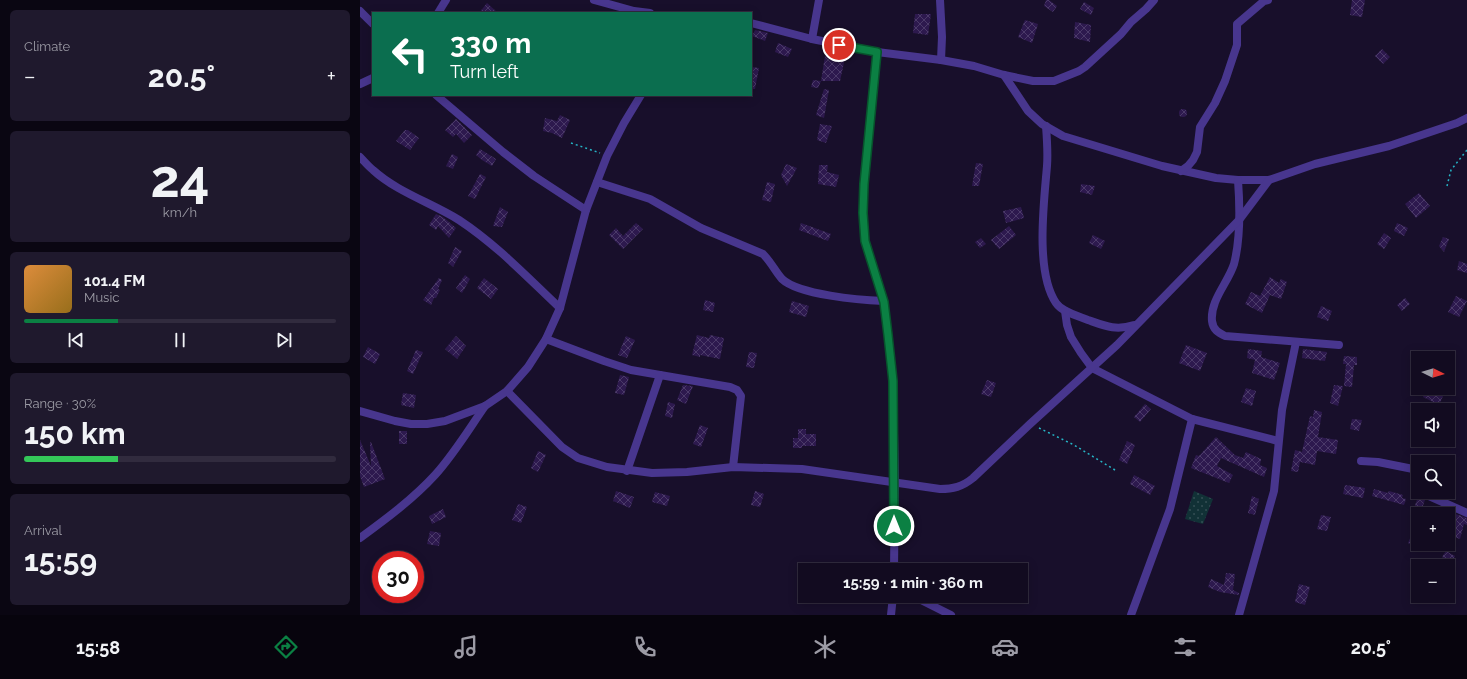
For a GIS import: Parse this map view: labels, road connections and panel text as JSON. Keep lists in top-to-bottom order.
{
  "north": "right",
  "page": {
    "tile": [
      "Climate",
      ["24", "km/h"],
      ["Range · 30%", "150 km"],
      ["Arrival", "15:59"]
    ],
    "turn": ["330 m", "Turn left"],
    "heat": ["−", "20.5°", "+"],
    "song": ["101.4 FM", "Music"],
    "map_buttons": ["+", "−"],
    "limit": "30",
    "trip": "15:59 · 1 min · 360 m",
    "tabs": ["15:58", "20.5°"]
  }
}
